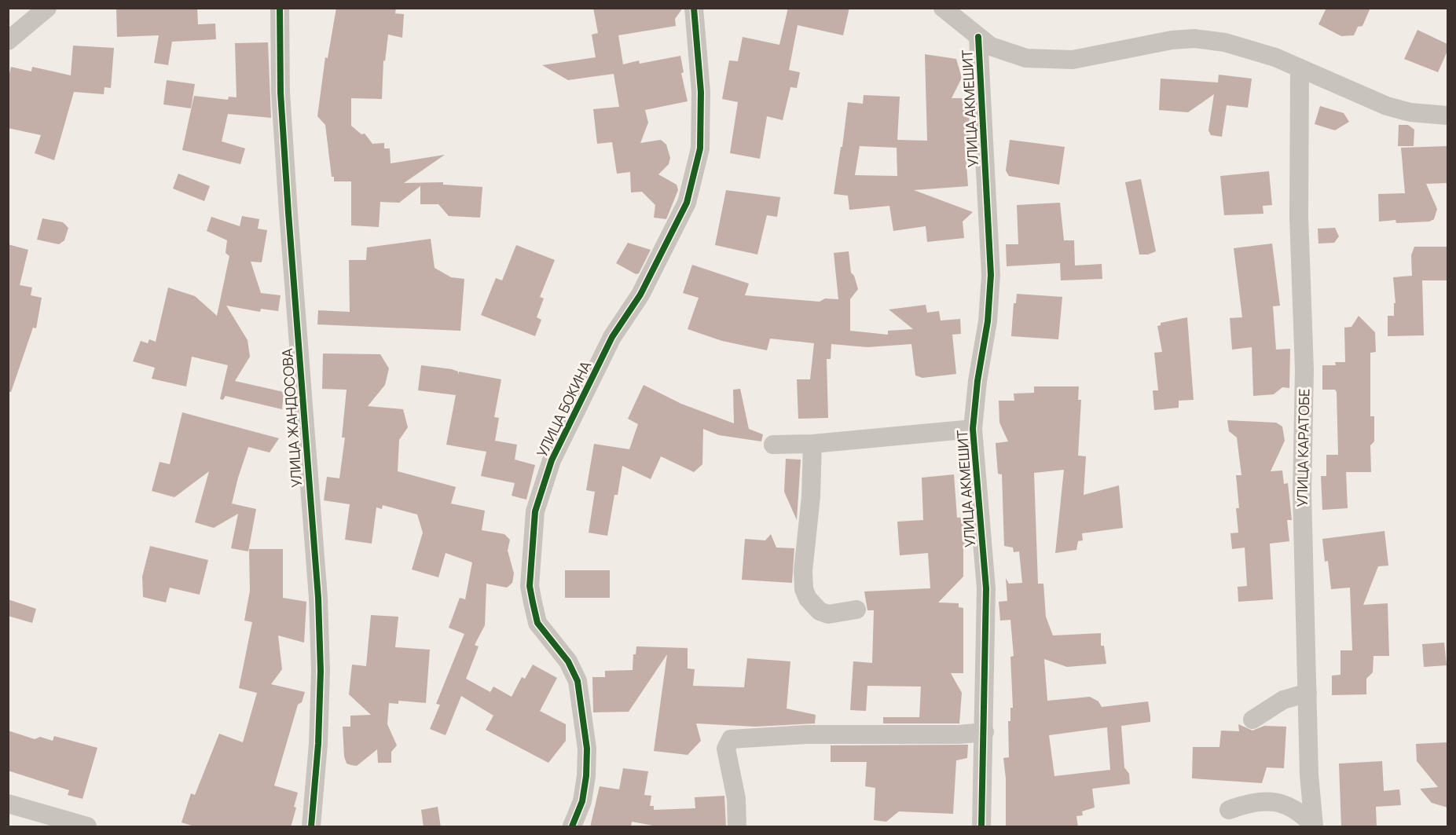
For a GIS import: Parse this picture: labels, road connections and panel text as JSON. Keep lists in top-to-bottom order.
{
  "streets": {
    "street": [
      "УЛИЦА АКМЕШИТ",
      "УЛИЦА БОКИНА",
      "УЛИЦА ЖАНДОСОВА",
      "УЛИЦА КАРАТОБЕ"
    ]
  }
}
